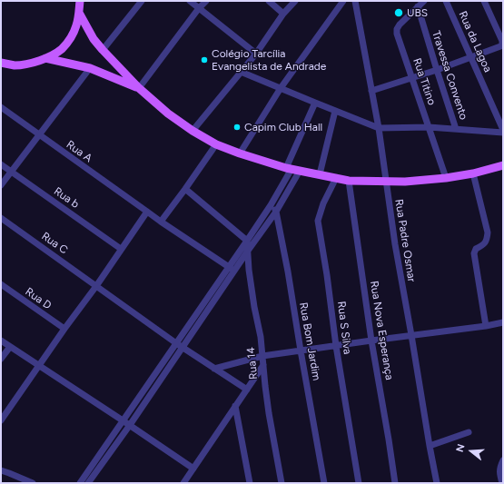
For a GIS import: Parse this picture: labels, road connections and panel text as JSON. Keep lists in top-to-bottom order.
{
  "streets": {
    "street": [
      "Rua da Lagoa",
      "Travessa Convento",
      "Rua Titino",
      "Rua A",
      "Rua b",
      "Rua Padre Osmar",
      "Rua C",
      "Rua D",
      "Rua S Silva",
      "Rua Nova Esperança",
      "Rua Bom Jardim",
      "Rua 14"
    ]
  },
  "crossings": [
    ["Travessa Convento", "Rua Titino"]
  ],
  "places": ["UBS", "Colégio Tarcília Evangelista de Andrade", "Capim Club Hall"],
  "north": "left"
}
